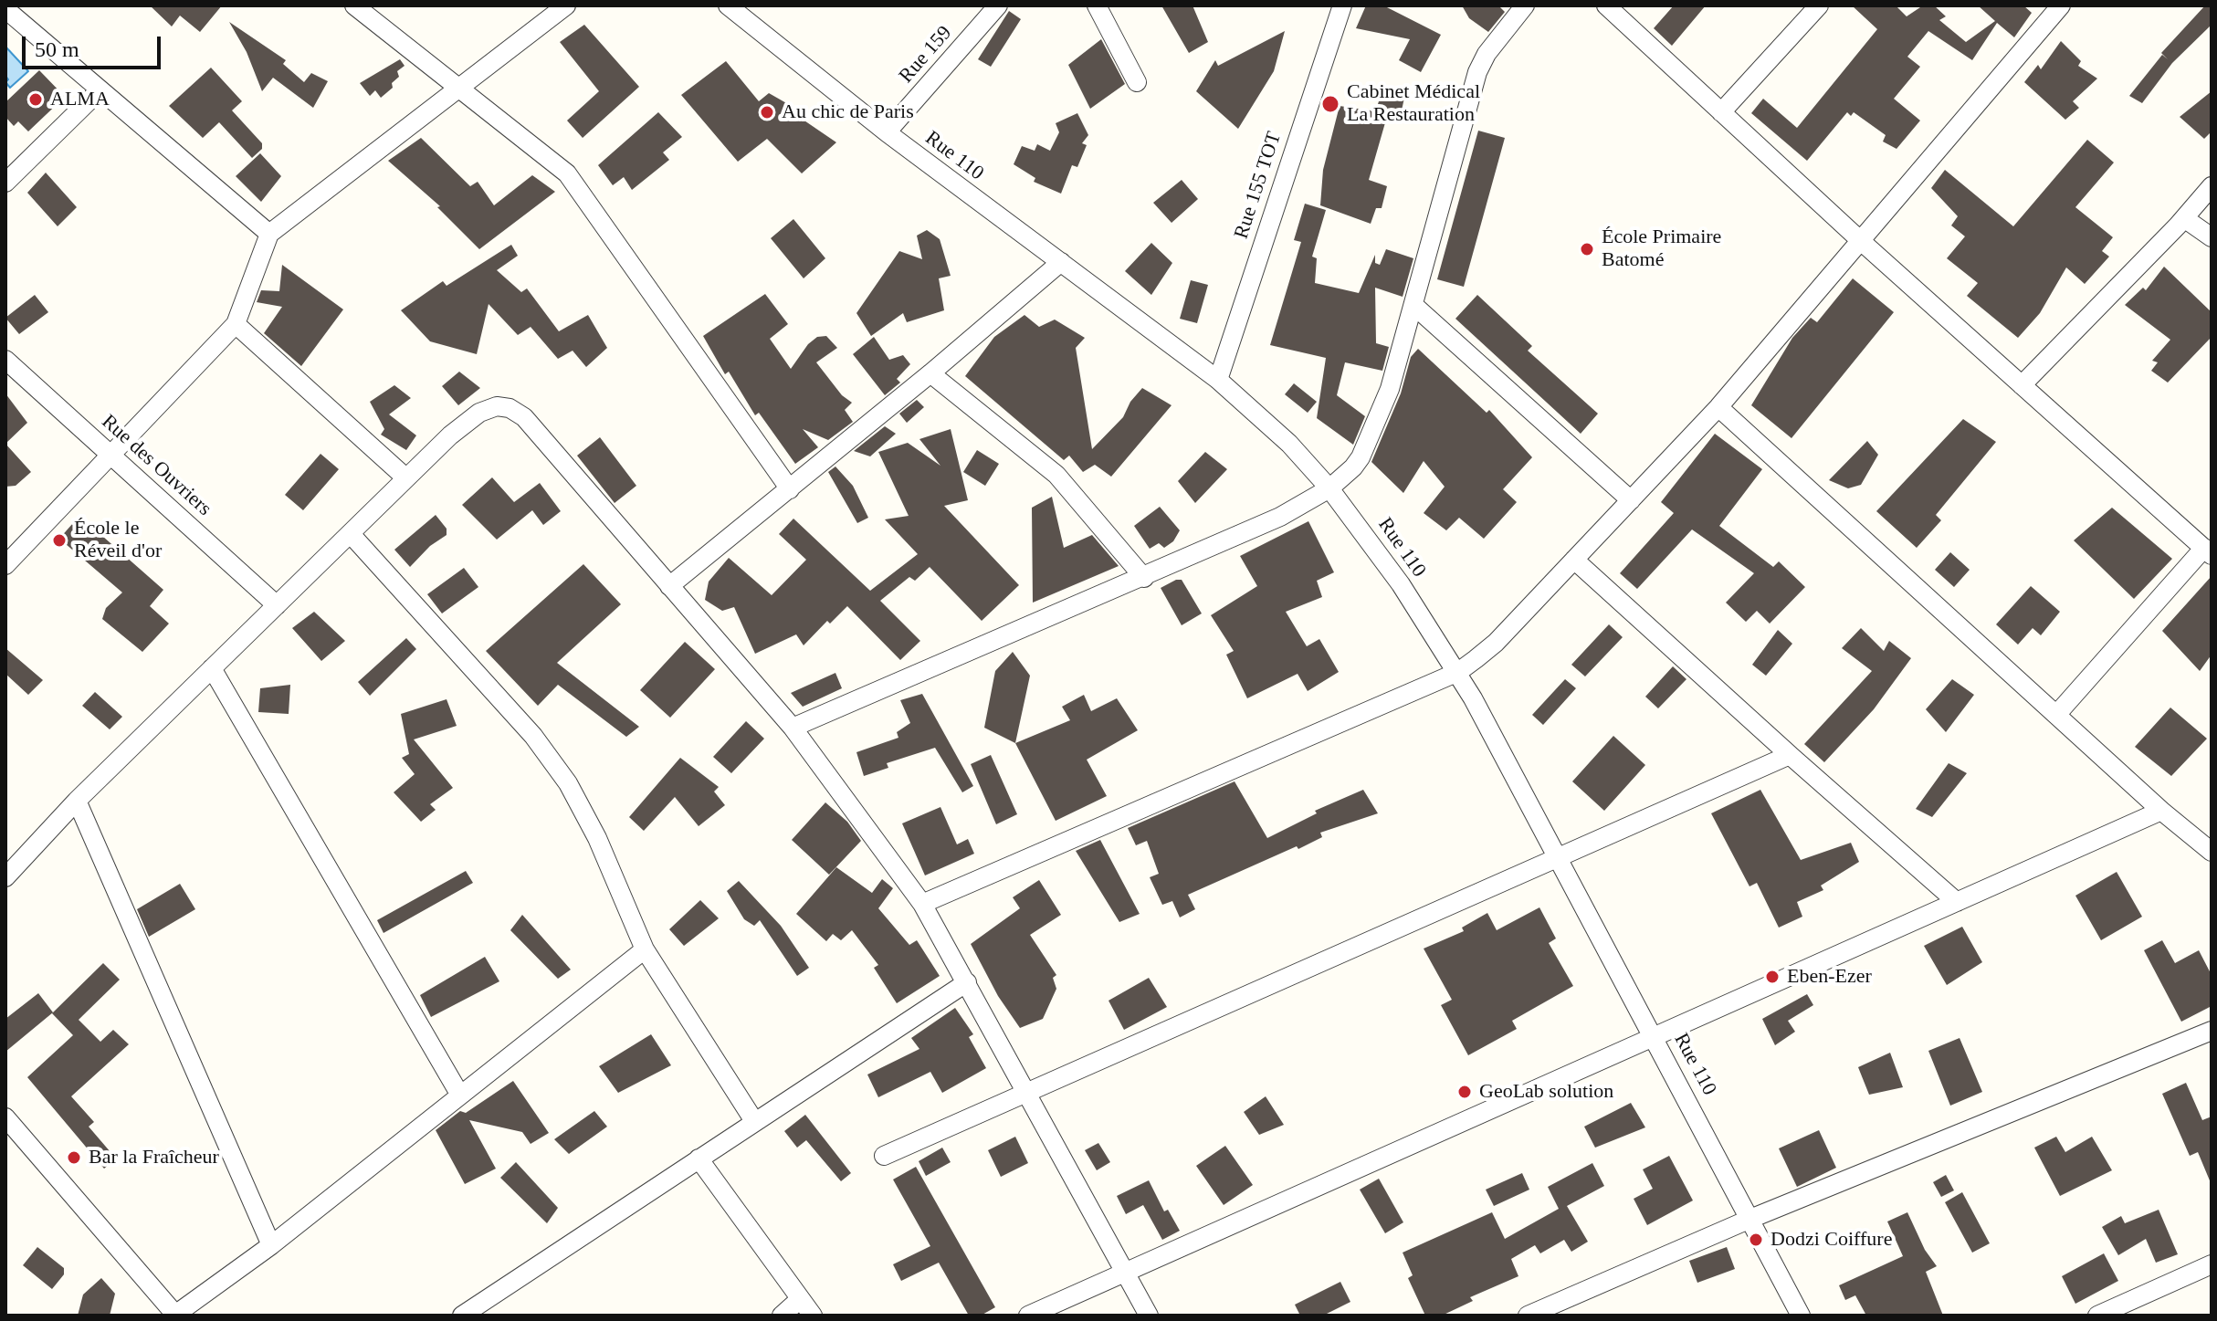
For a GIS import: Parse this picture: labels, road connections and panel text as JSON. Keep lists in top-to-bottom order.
{
  "streets": {
    "street": [
      "Rue 159",
      "Rue 110",
      "Rue 155 TOT",
      "Rue des Ouvriers"
    ]
  },
  "crossings": [
    ["Rue 159", "Rue 110"],
    ["Rue 110", "Rue 155 TOT"]
  ],
  "places": [
    "ALMA",
    "Cabinet Médical La Restauration",
    "Au chic de Paris",
    "École Primaire Batomé",
    "École le Réveil d'or",
    "Eben-Ezer",
    "GeoLab solution",
    "Bar la Fraîcheur",
    "Dodzi Coiffure"
  ],
  "scale_bar": "50 m"
}
